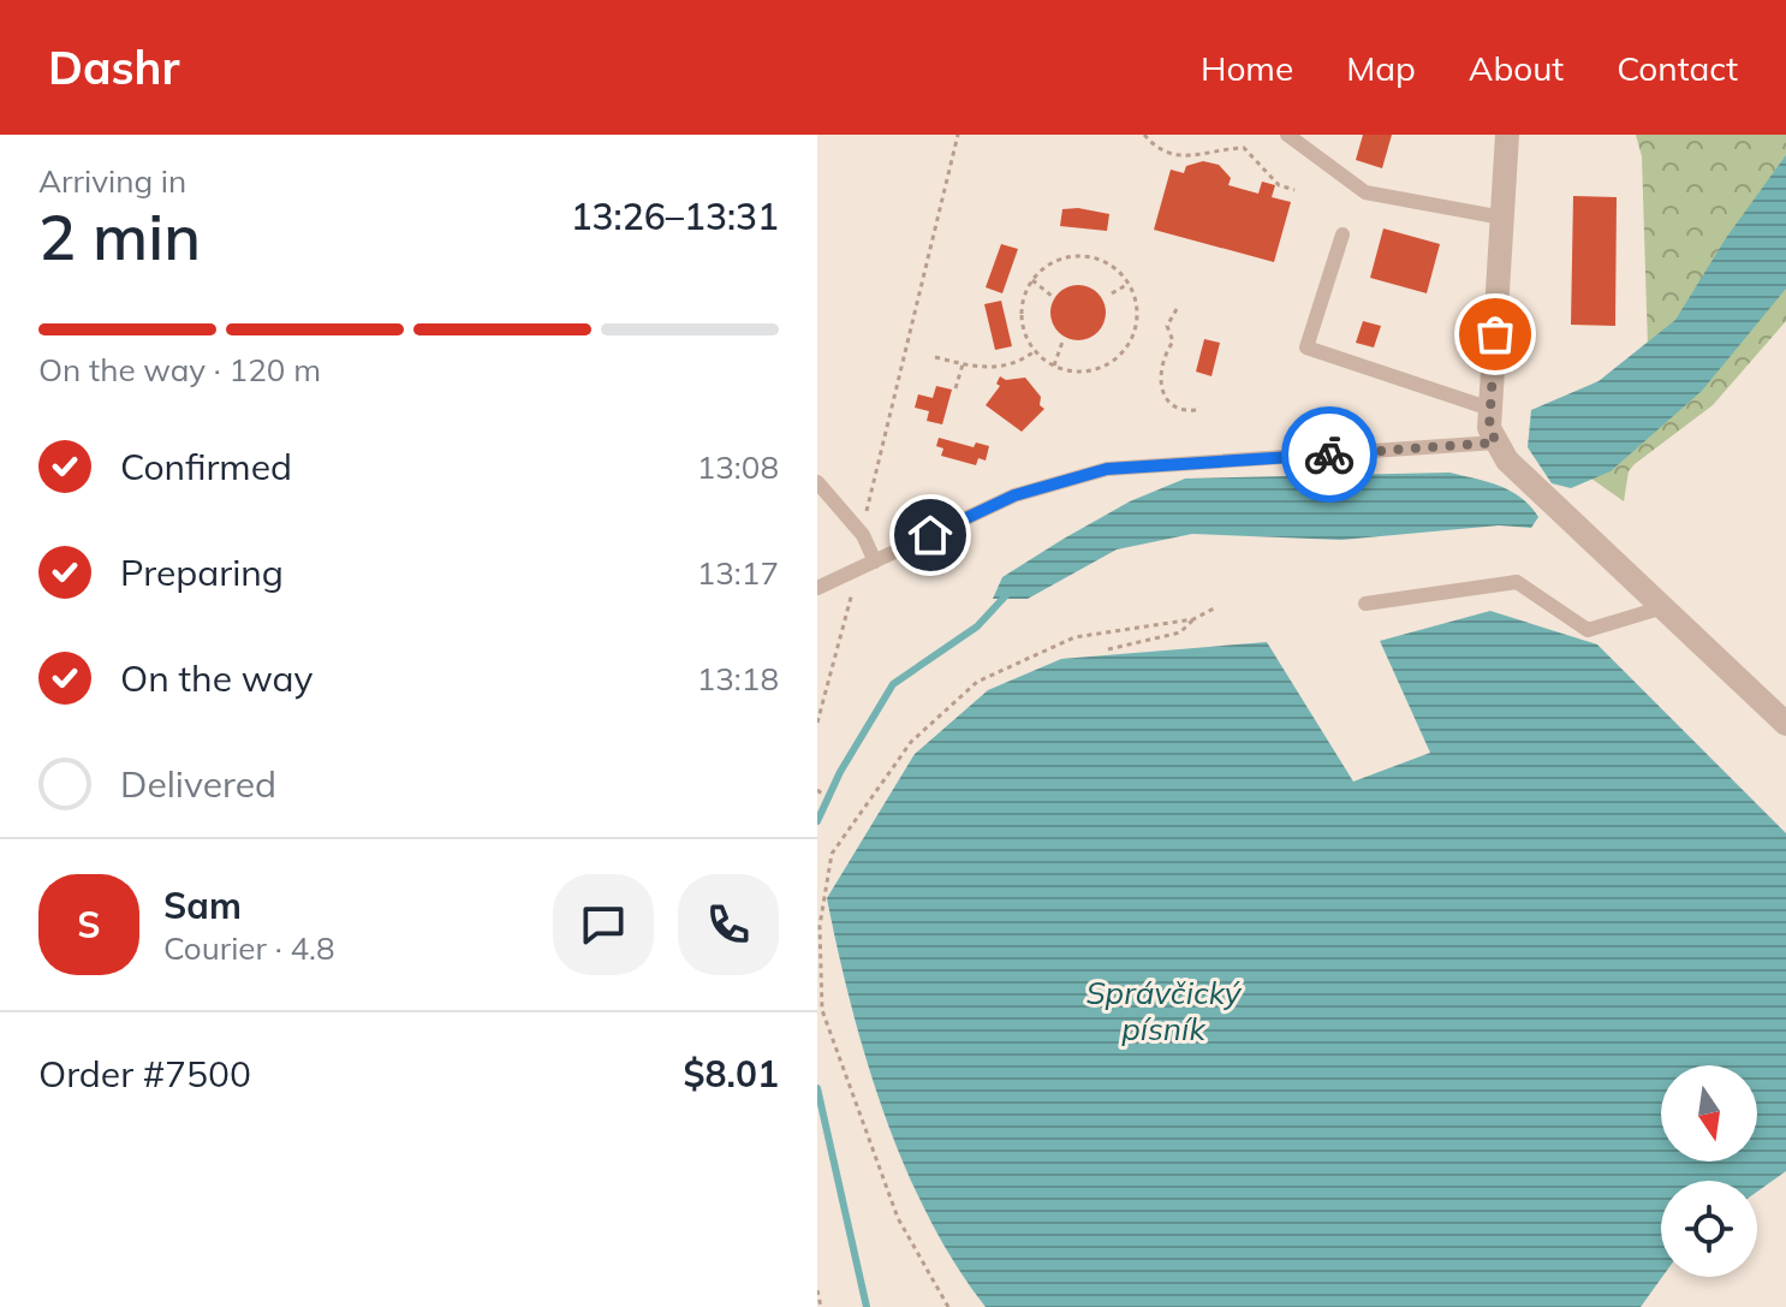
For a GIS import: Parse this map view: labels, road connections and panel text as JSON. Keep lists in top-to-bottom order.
{
  "water": ["Správčický písník"],
  "north": "bottom",
  "page": {
    "header": "Dashr",
    "nav": [
      "Home",
      "Map",
      "About",
      "Contact"
    ],
    "heading": ["2 min", "Arriving in", "13:26–13:31"],
    "panel": [
      "Sam",
      "Courier · 4.8",
      "Order #7500",
      "$8.01"
    ],
    "bar": "On the way · 120 m",
    "list": [
      ["Confirmed", "13:08"],
      ["Preparing", "13:17"],
      ["On the way", "13:18"],
      "Delivered"
    ],
    "round": "S"
  }
}
